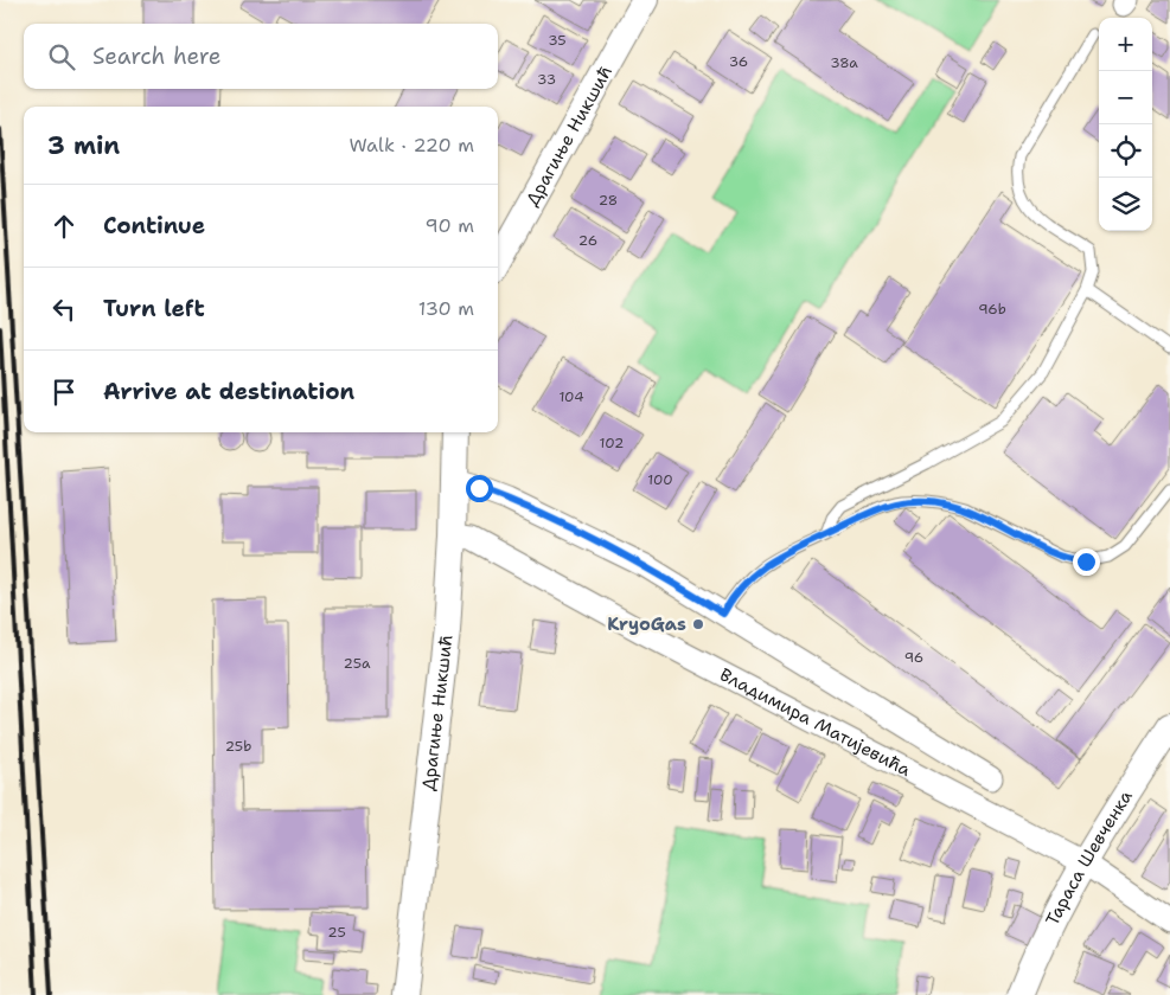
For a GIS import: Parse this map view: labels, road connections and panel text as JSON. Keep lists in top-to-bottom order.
{
  "streets": {
    "street": ["Драгиње Никшић", "Владимира Матијевића", "Тараса Шевченка"]
  },
  "crossings": [
    ["Драгиње Никшић", "Владимира Матијевића"],
    ["Владимира Матијевића", "Тараса Шевченка"]
  ],
  "places": ["KryoGas"],
  "house_numbers": [
    "35",
    "36",
    "38a",
    "33",
    "28",
    "26",
    "96b",
    "104",
    "102",
    "100",
    "96",
    "25a",
    "25b",
    "25"
  ],
  "page": {
    "map_buttons": ["+", "−"],
    "search": "Search here",
    "heading": ["3 min", "Walk · 220 m"],
    "list": [
      ["Continue", "90 m"],
      ["Turn left", "130 m"],
      "Arrive at destination"
    ]
  }
}
